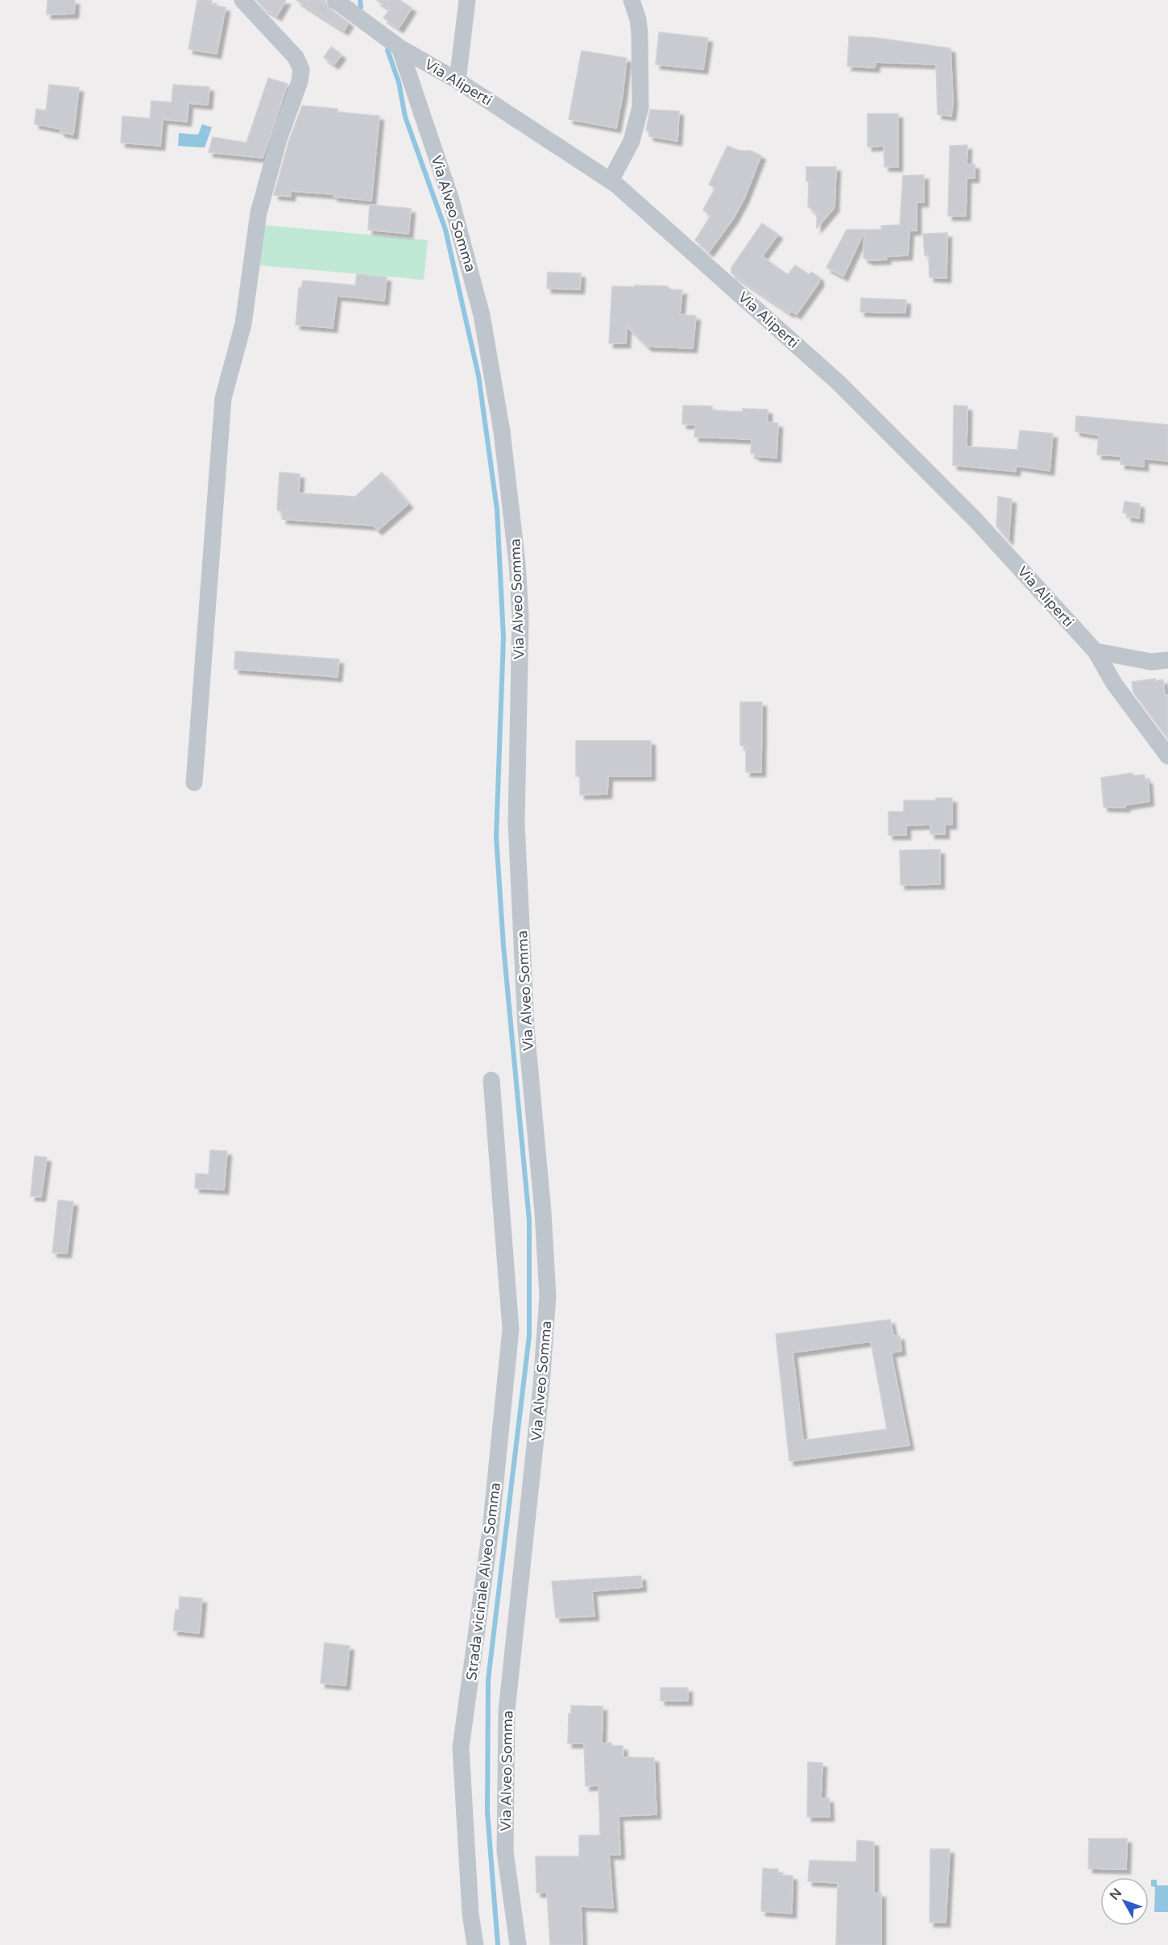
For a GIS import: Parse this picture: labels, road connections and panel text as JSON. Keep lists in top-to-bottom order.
{
  "streets": {
    "street": ["Via Aliperti", "Via Alveo Somma", "Strada vicinale Alveo Somma"]
  },
  "crossings": [
    ["Via Aliperti", "Via Alveo Somma"]
  ],
  "north": "top left"
}
